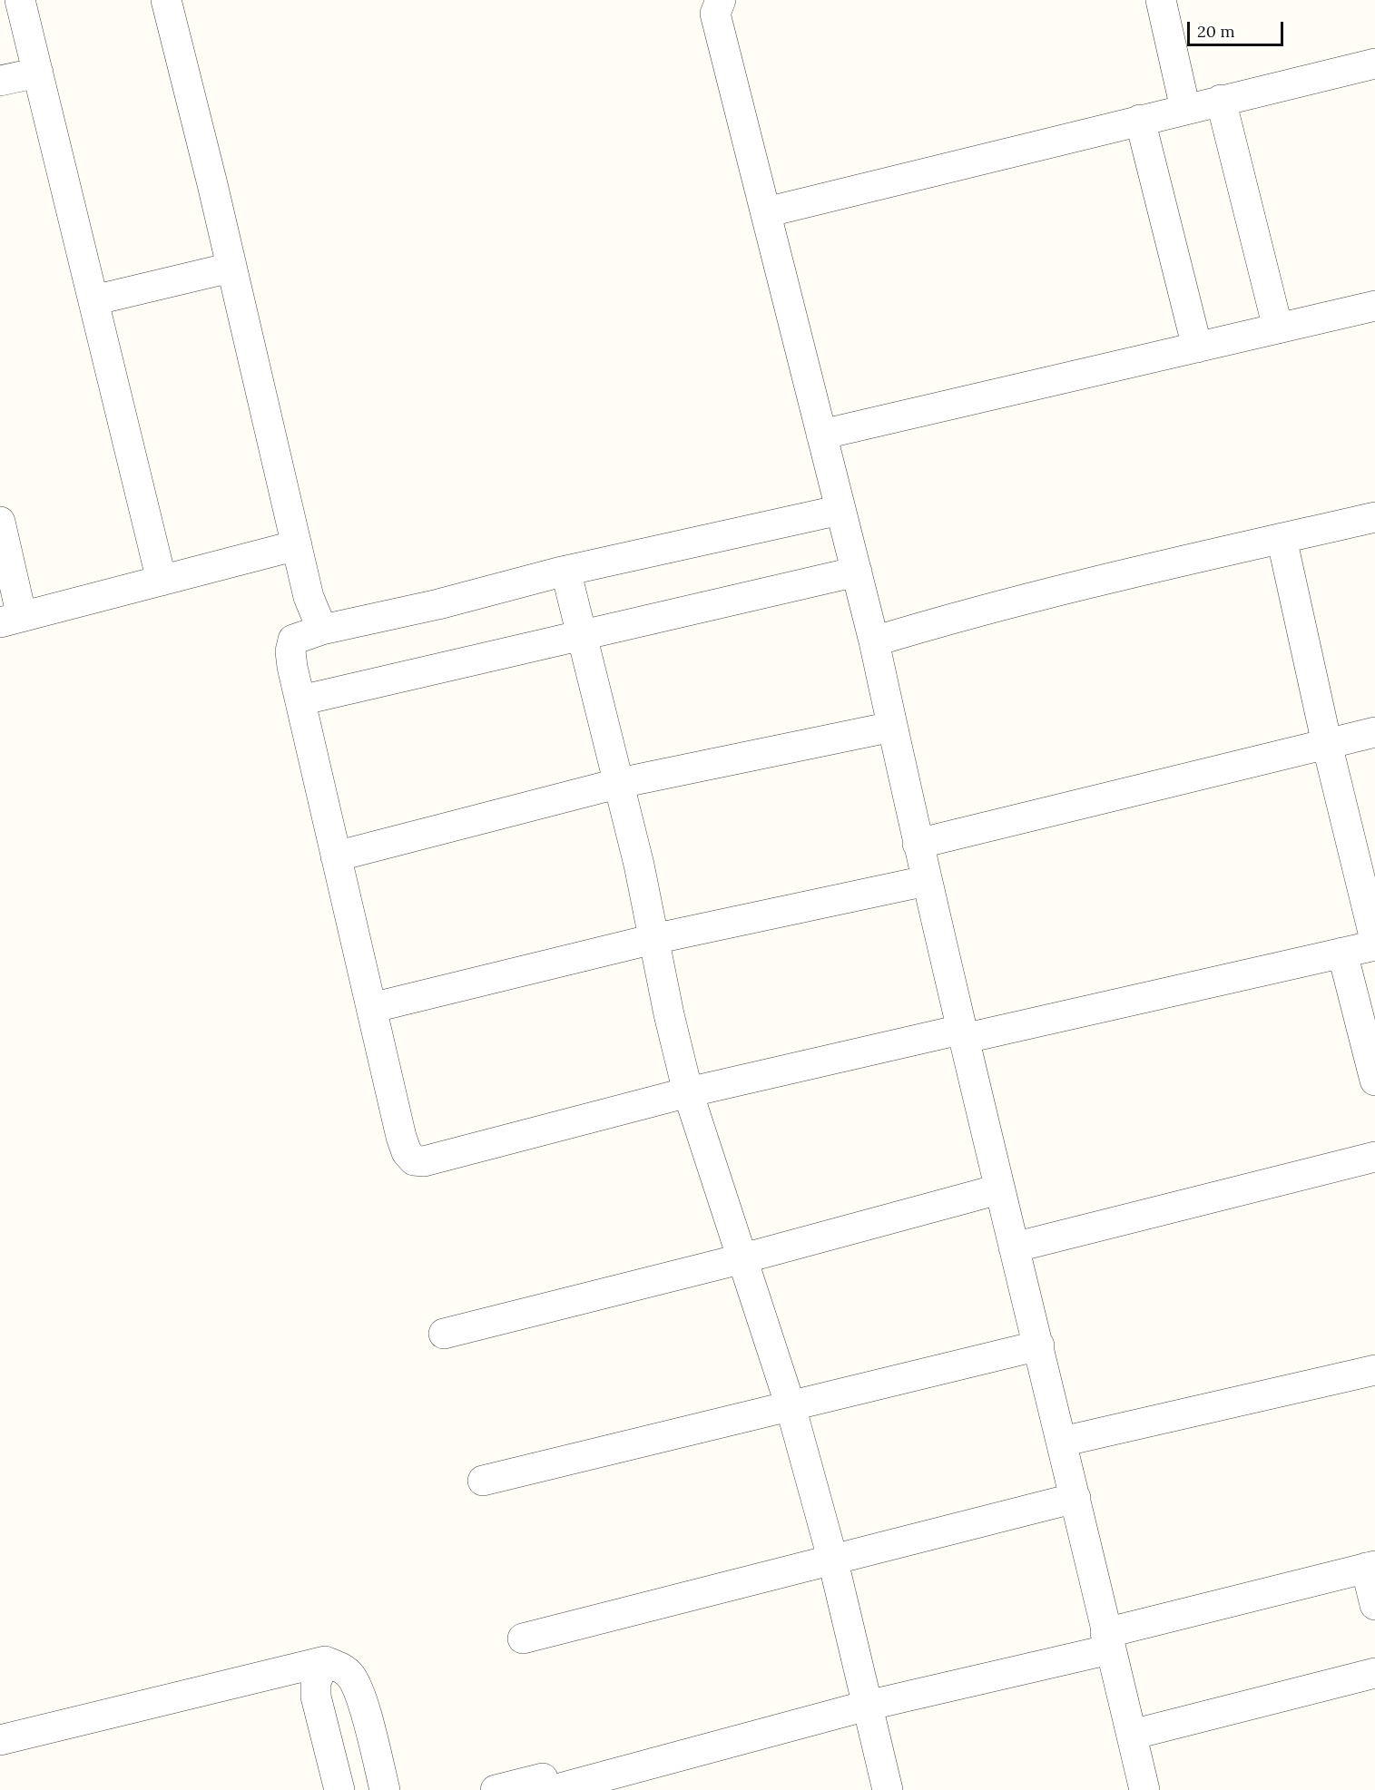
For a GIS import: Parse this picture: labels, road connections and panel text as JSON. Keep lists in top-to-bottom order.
{
  "scale_bar": "20 m"
}
